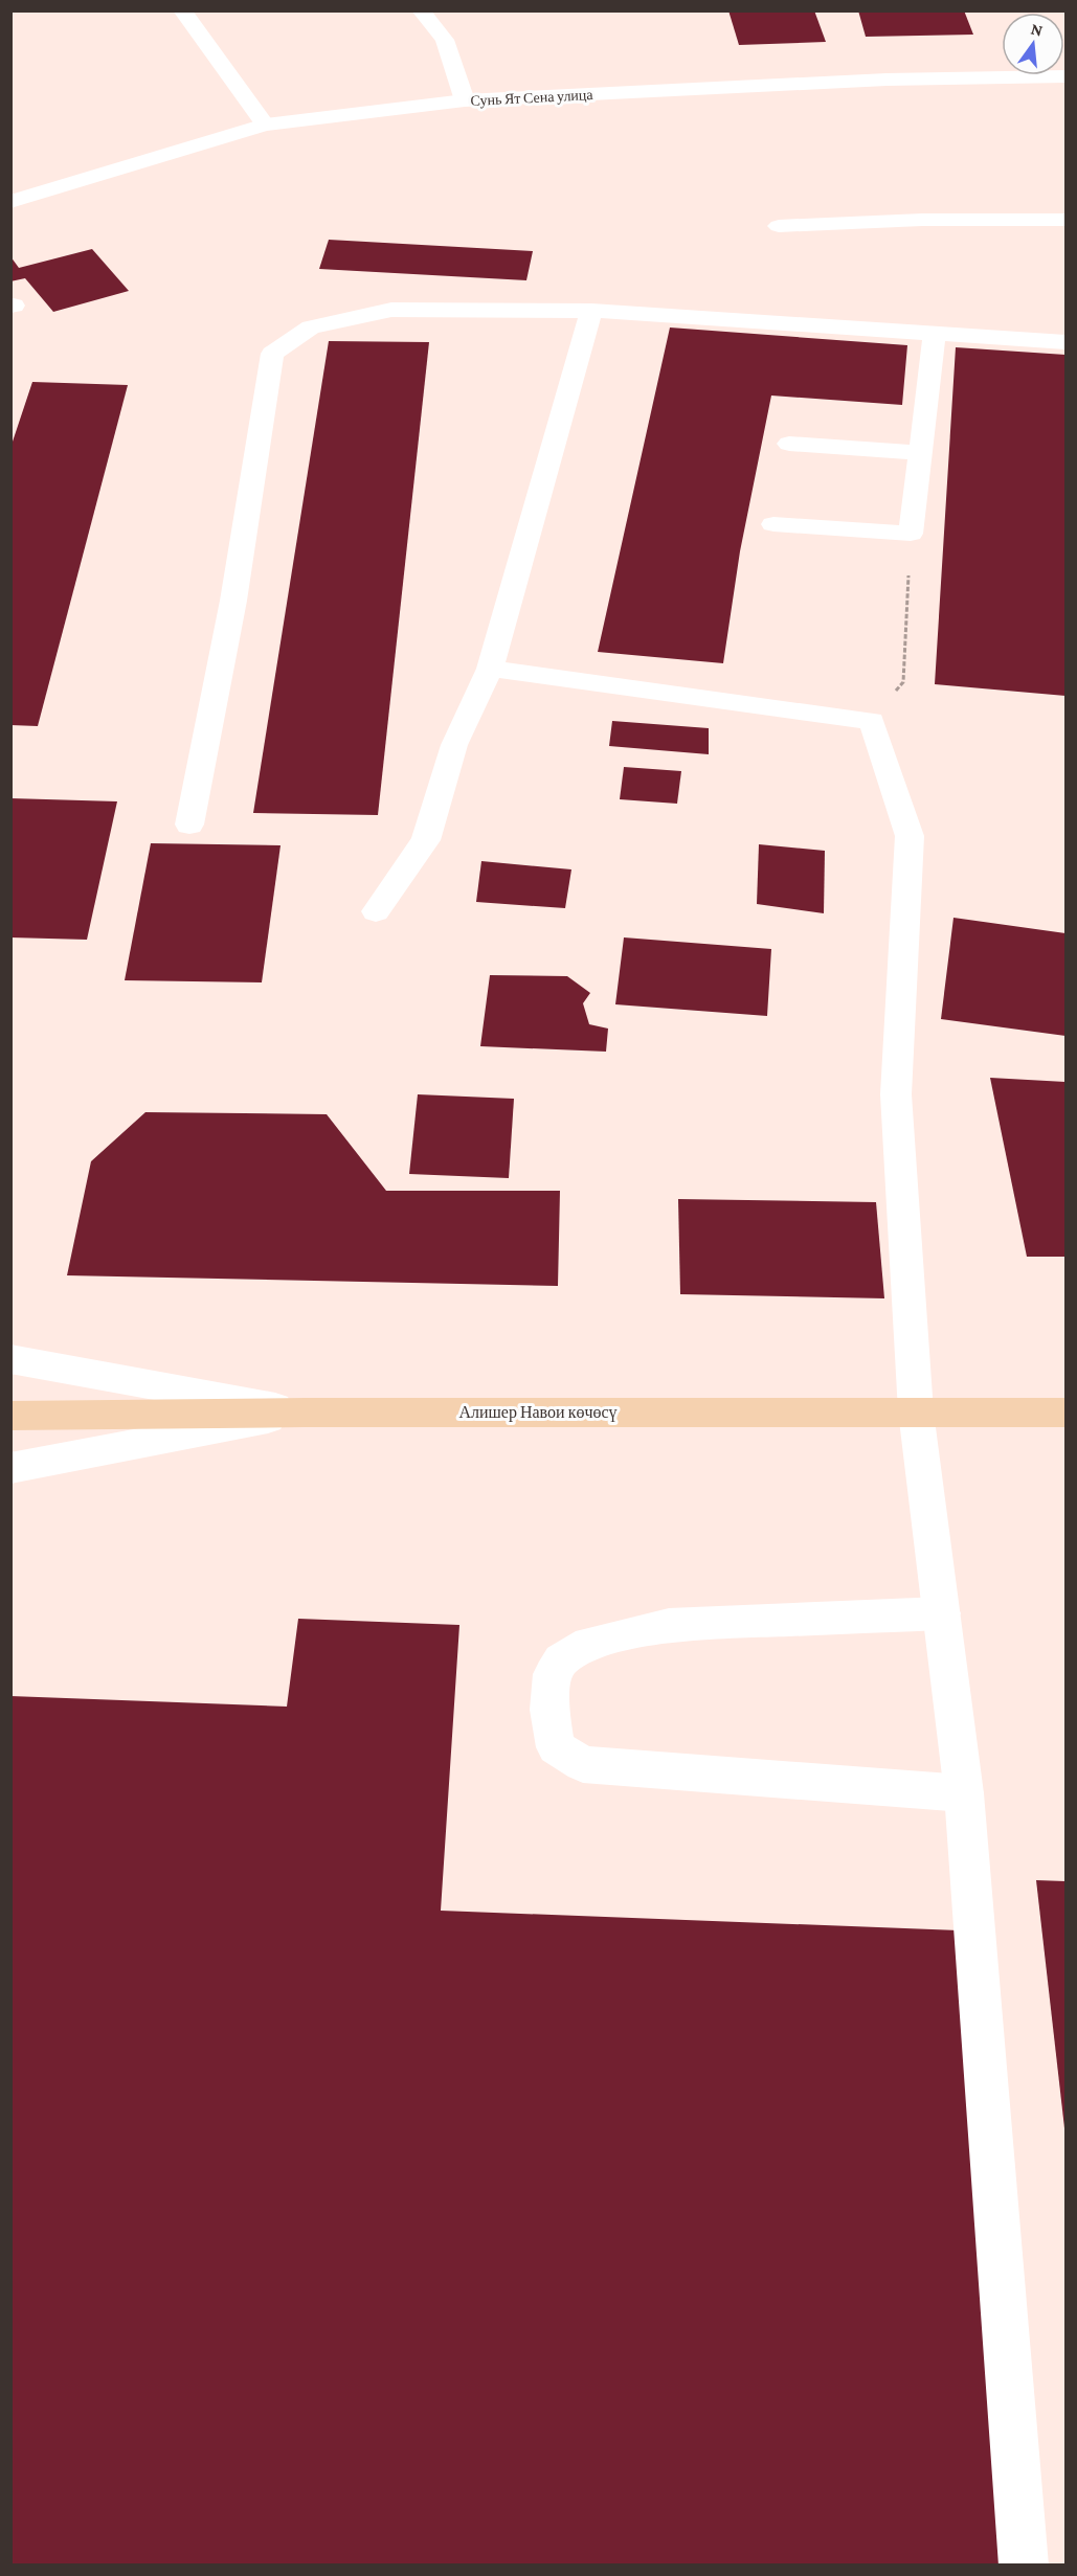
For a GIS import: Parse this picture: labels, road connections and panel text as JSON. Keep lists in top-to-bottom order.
{
  "streets": {
    "main road": ["Алишер Навои көчөсү"],
    "street": ["Сунь Ят Сена улица"]
  },
  "north": "top"
}
